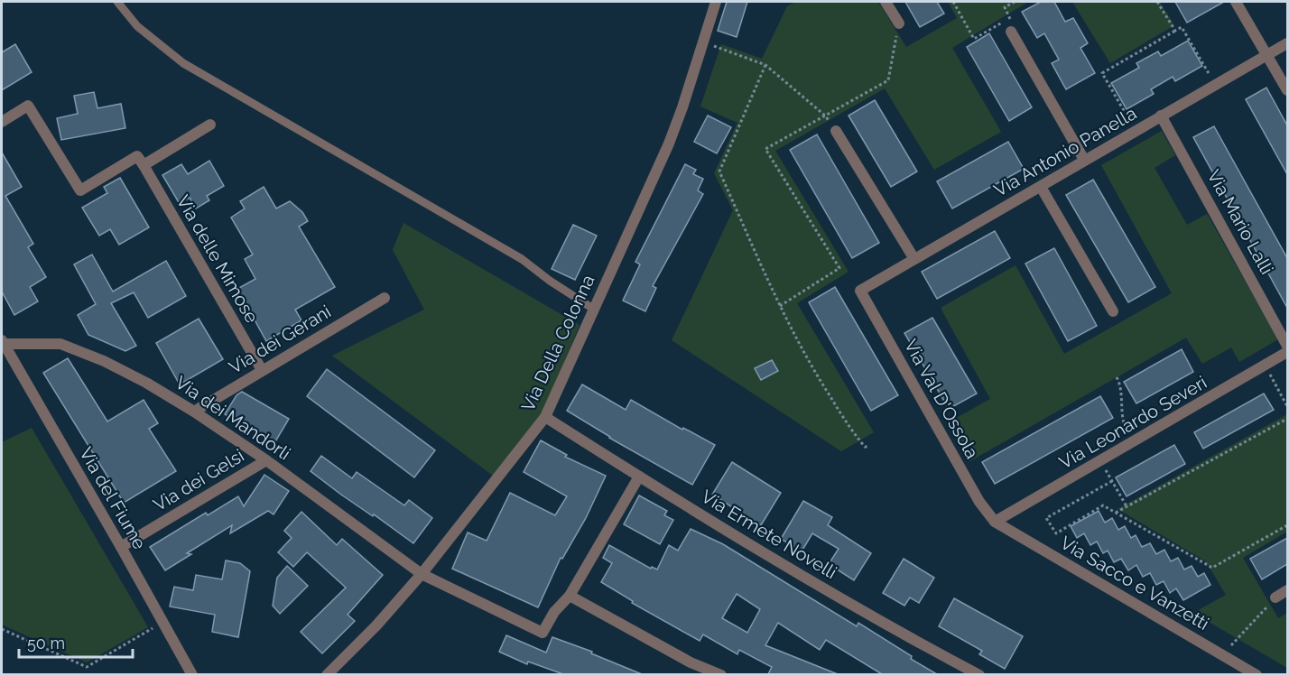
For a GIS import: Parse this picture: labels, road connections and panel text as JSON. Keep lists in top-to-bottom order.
{
  "streets": {
    "street": [
      "Via Antonio Panella",
      "Via Mario Lalli",
      "Via delle Mimose",
      "Via dei Gerani",
      "Via Della Colonna",
      "Via Val D'Ossola",
      "Via dei Mandorli",
      "Via Leonardo Severi",
      "Via dei Gelsi",
      "Via del Fiume",
      "Via Ermete Novelli",
      "Via Sacco e Vanzetti"
    ]
  },
  "crossings": [
    ["Via Antonio Panella", "Via Mario Lalli"],
    ["Via Antonio Panella", "Via Val D'Ossola"],
    ["Via delle Mimose", "Via dei Gerani"],
    ["Via dei Gerani", "Via dei Mandorli"],
    ["Via Della Colonna", "Via dei Mandorli"],
    ["Via Della Colonna", "Via Ermete Novelli"],
    ["Via Val D'Ossola", "Via Leonardo Severi"],
    ["Via Val D'Ossola", "Via Sacco e Vanzetti"],
    ["Via dei Mandorli", "Via dei Gelsi"],
    ["Via dei Mandorli", "Via del Fiume"],
    ["Via Leonardo Severi", "Via Sacco e Vanzetti"],
    ["Via dei Gelsi", "Via del Fiume"]
  ],
  "scale_bar": "50 m"
}
